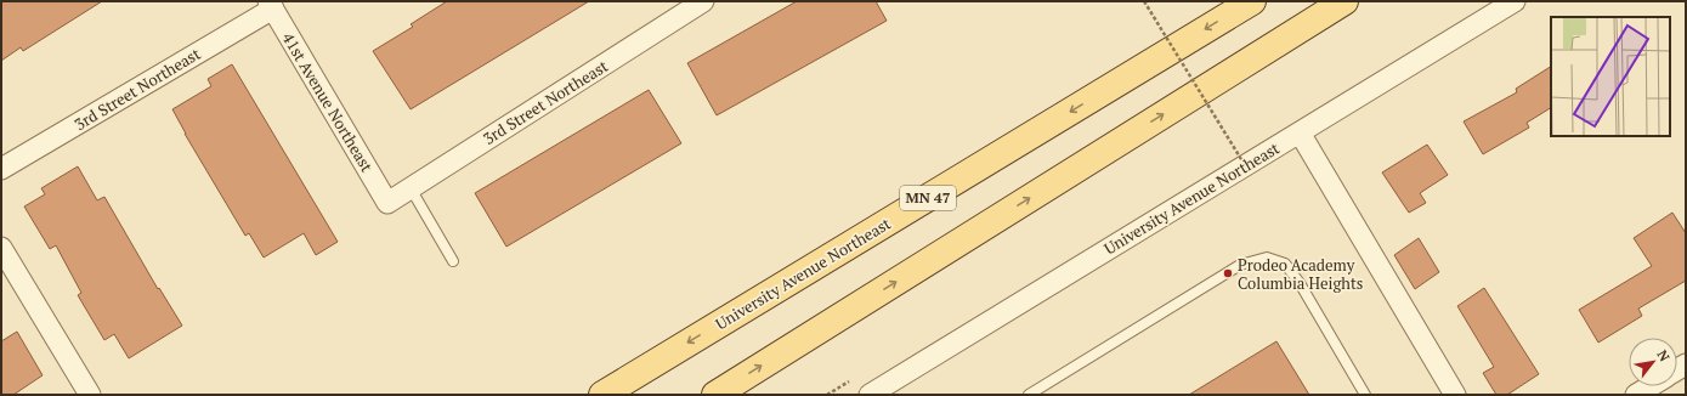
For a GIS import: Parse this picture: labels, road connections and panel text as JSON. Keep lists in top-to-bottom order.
{
  "streets": {
    "main road": ["MN 47", "University Avenue Northeast"],
    "street": ["3rd Street Northeast", "41st Avenue Northeast"]
  },
  "crossings": [
    ["3rd Street Northeast", "41st Avenue Northeast"]
  ],
  "places": ["Prodeo Academy Columbia Heights"],
  "north": "top right"
}
